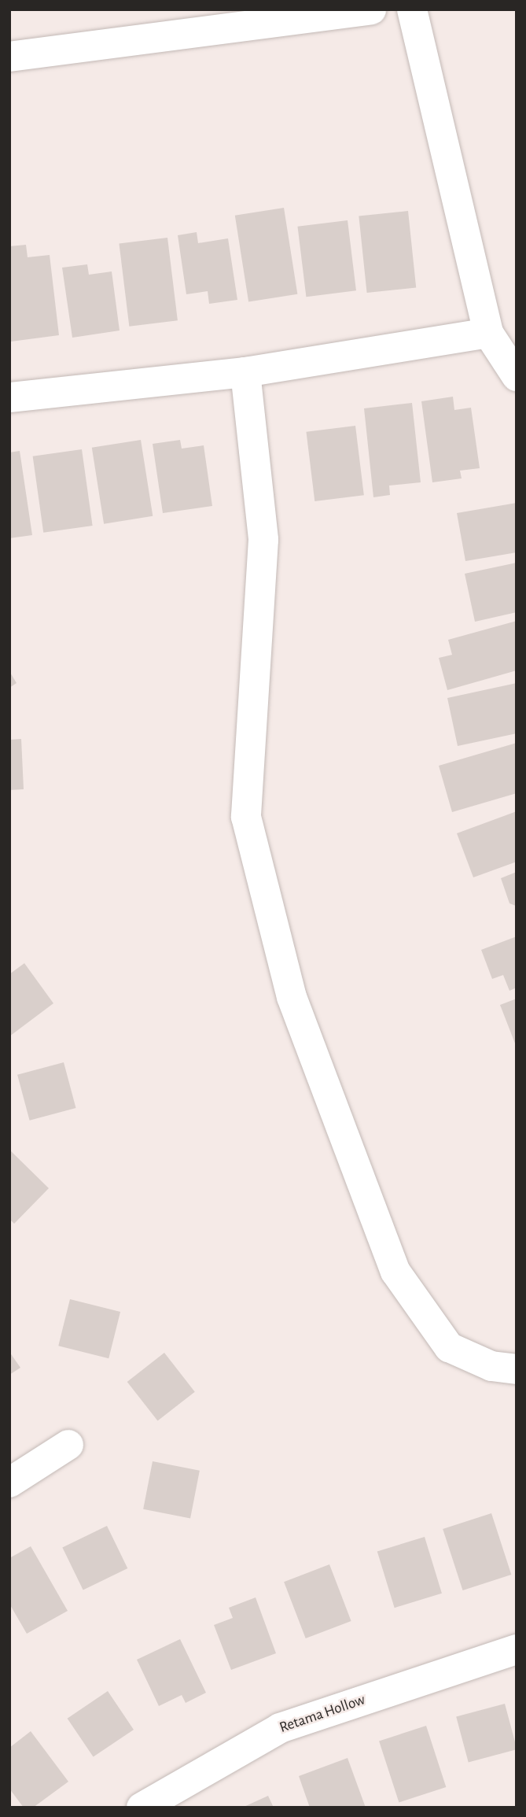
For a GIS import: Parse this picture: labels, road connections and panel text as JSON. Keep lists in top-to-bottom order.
{
  "streets": {
    "street": ["Retama Hollow"]
  }
}
